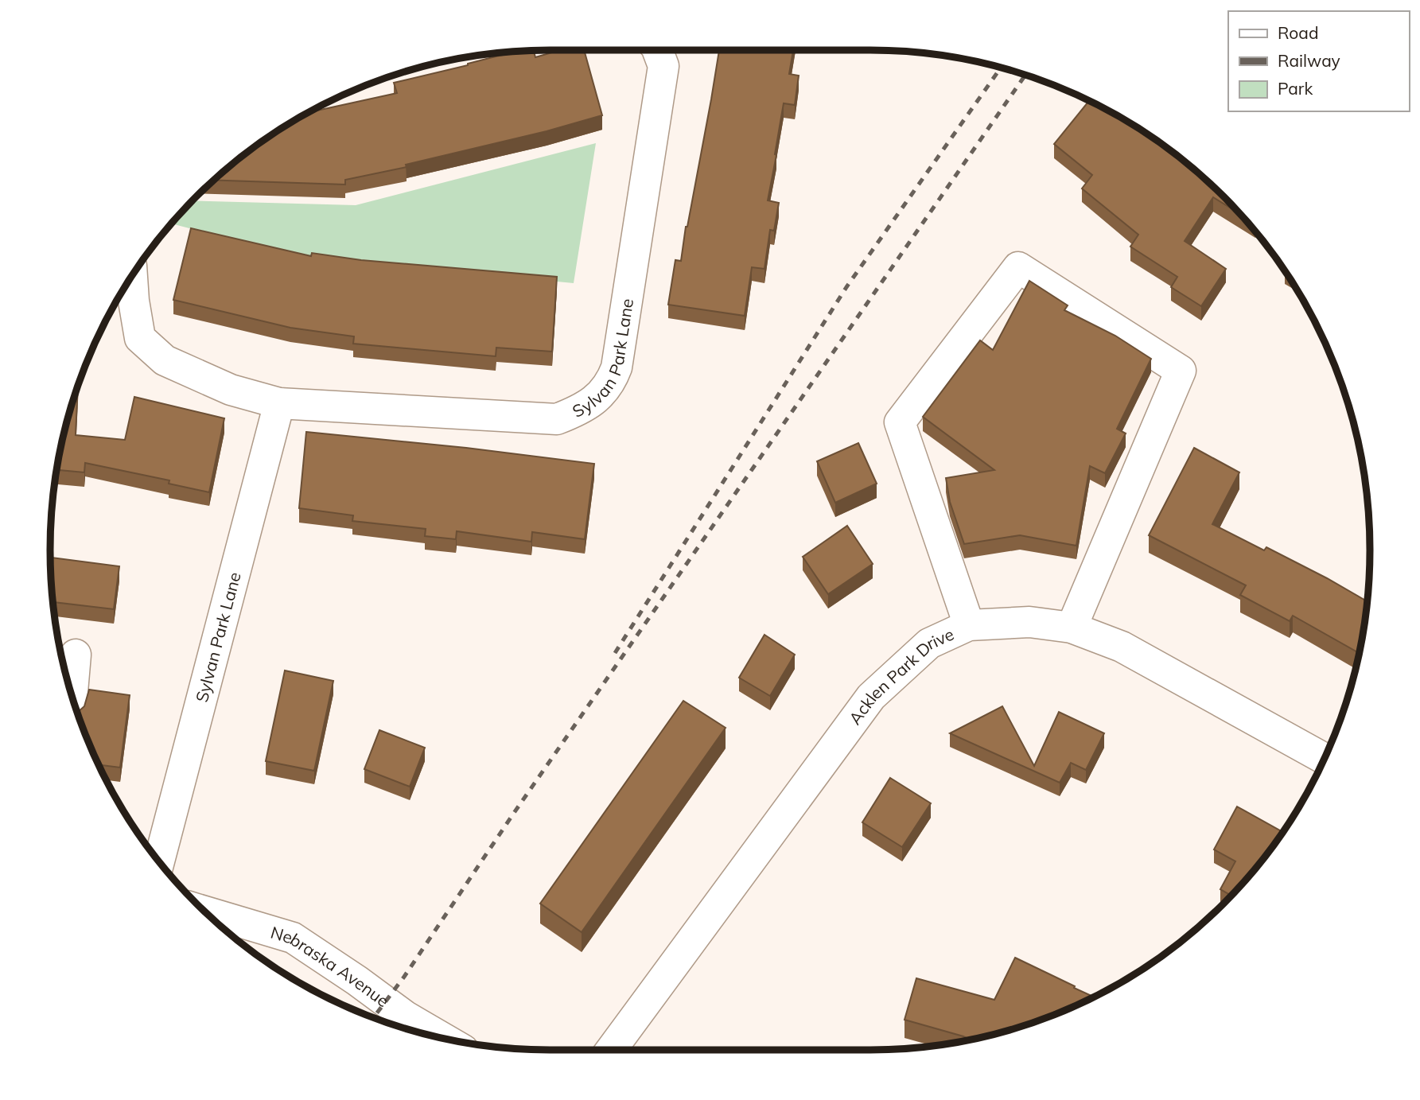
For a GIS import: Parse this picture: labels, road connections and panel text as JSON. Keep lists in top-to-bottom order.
{
  "streets": {
    "street": ["Sylvan Park Lane", "Acklen Park Drive", "Nebraska Avenue"]
  },
  "legend": ["Road", "Railway", "Park"]
}
